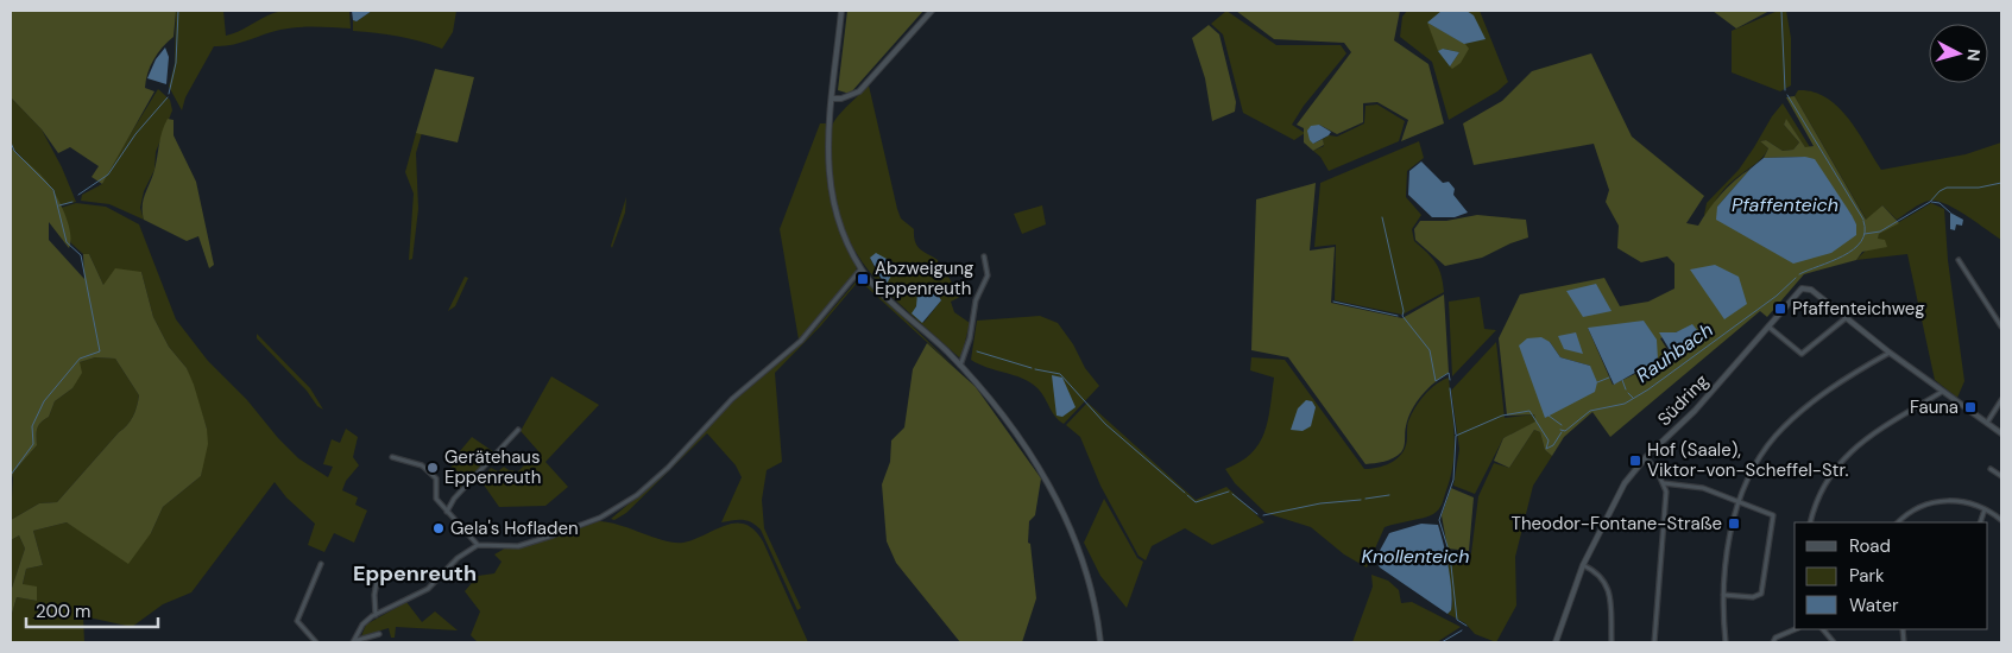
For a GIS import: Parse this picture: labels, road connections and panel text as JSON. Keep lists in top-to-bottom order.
{
  "streets": {
    "street": ["Südring"]
  },
  "districts": ["Eppenreuth"],
  "water": ["Pfaffenteich", "Rauhbach", "Knollenteich"],
  "places": {
    "transit": [
      "Abzweigung Eppenreuth",
      "Pfaffenteichweg",
      "Fauna",
      "Hof (Saale), Viktor-von-Scheffel-Str.",
      "Theodor-Fontane-Straße"
    ],
    "other": ["Gerätehaus Eppenreuth", "Gela's Hofladen"]
  },
  "legend": ["Road", "Park", "Water"],
  "scale_bar": "200 m",
  "north": "right"
}
